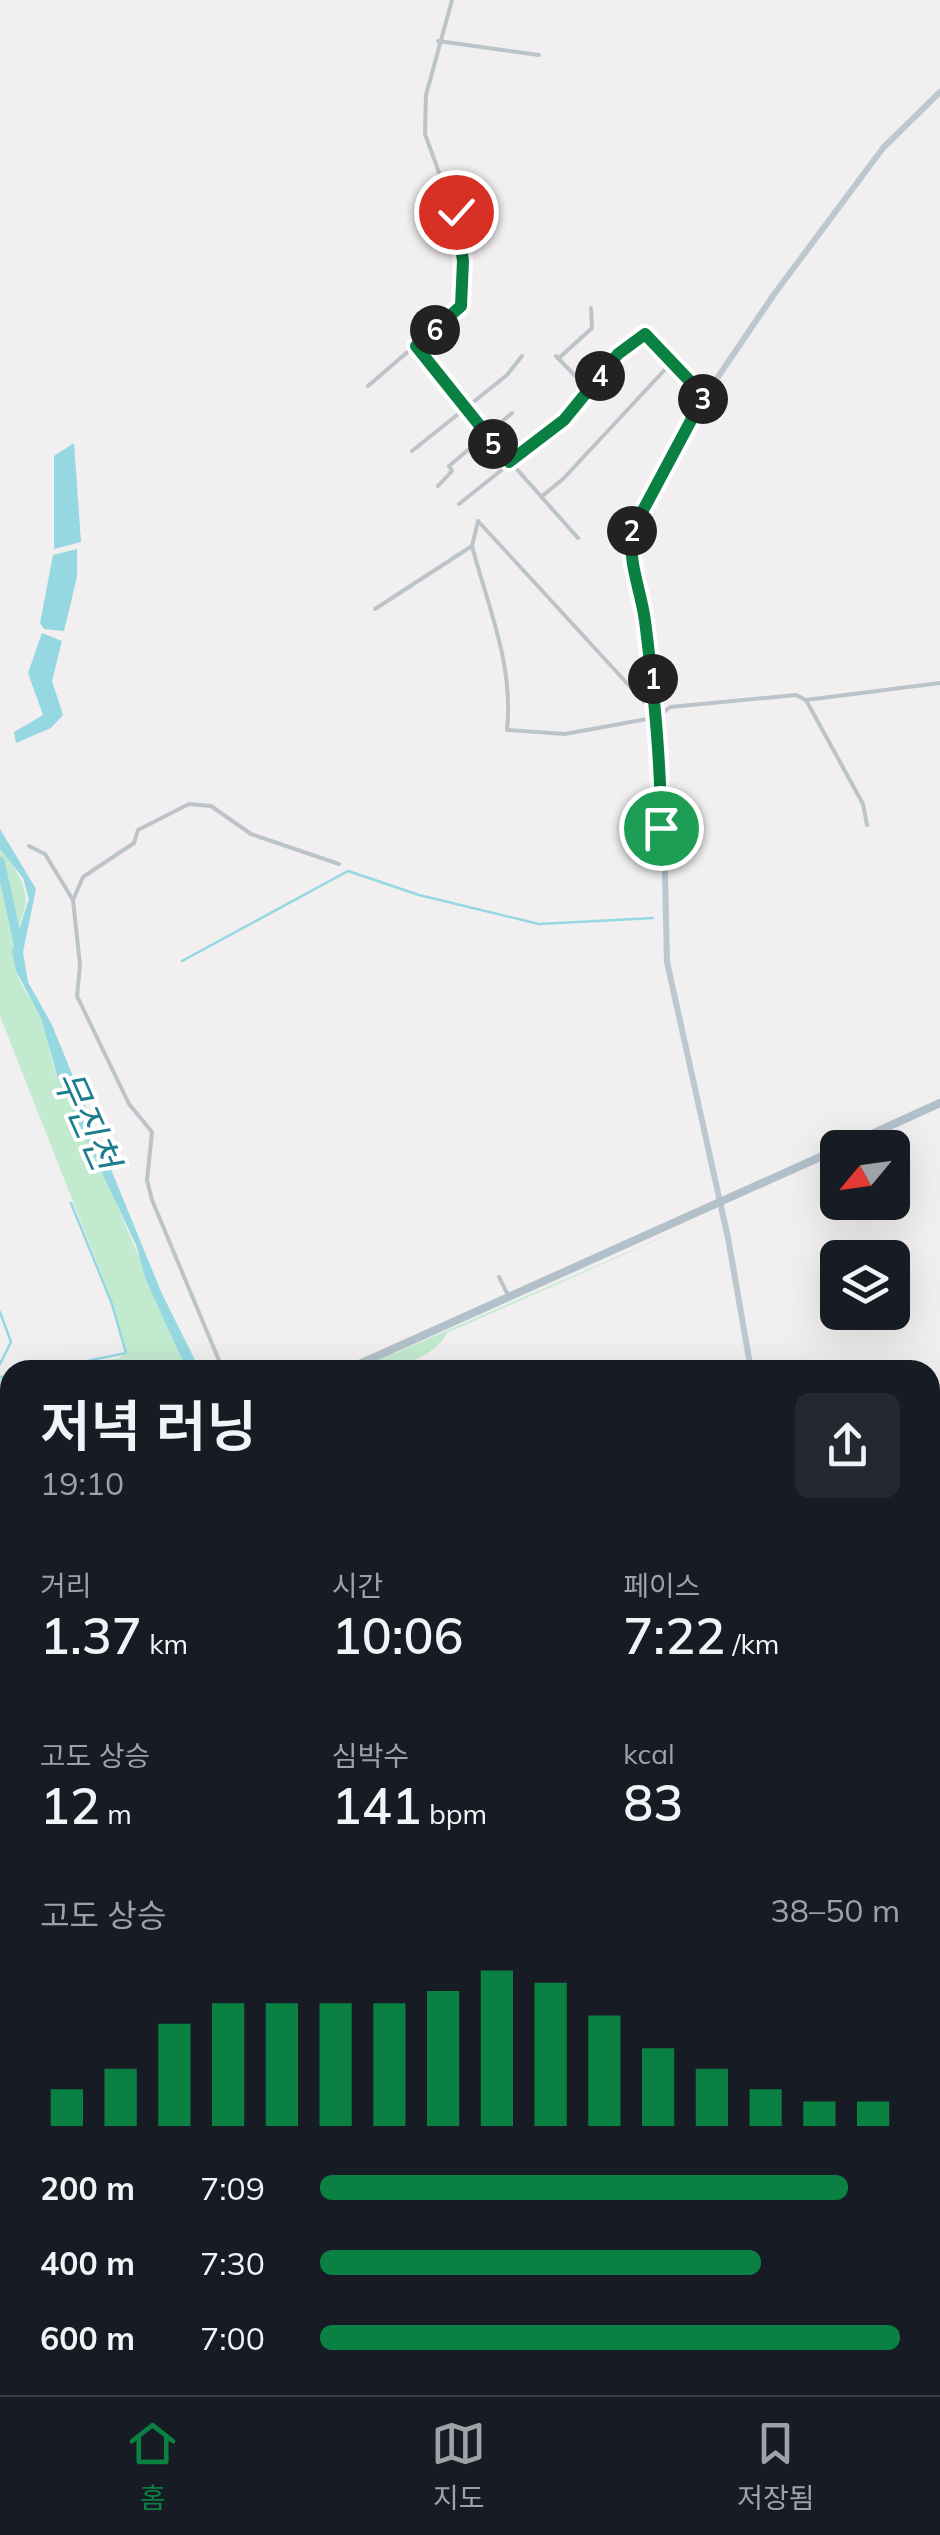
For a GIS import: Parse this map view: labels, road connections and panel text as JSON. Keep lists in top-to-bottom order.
{
  "water": ["무진천"],
  "north": "bottom left",
  "page": {
    "pins": [
      "6",
      "4",
      "3",
      "5",
      "2",
      "1"
    ],
    "heading": ["저녁 러닝", "19:10"],
    "stats": [
      ["거리", "1.37 km"],
      ["시간", "10:06"],
      ["페이스", "7:22 /km"],
      ["고도 상승", "12 m"],
      ["심박수", "141 bpm"],
      ["kcal", "83"]
    ],
    "chart": ["고도 상승", "38–50 m"],
    "list": [
      {
        "name": "200 m",
        "note": "7:09"
      },
      {
        "name": "400 m",
        "note": "7:30"
      },
      {
        "name": "600 m",
        "note": "7:00"
      }
    ],
    "tabs": ["홈", "지도", "저장됨"]
  }
}
